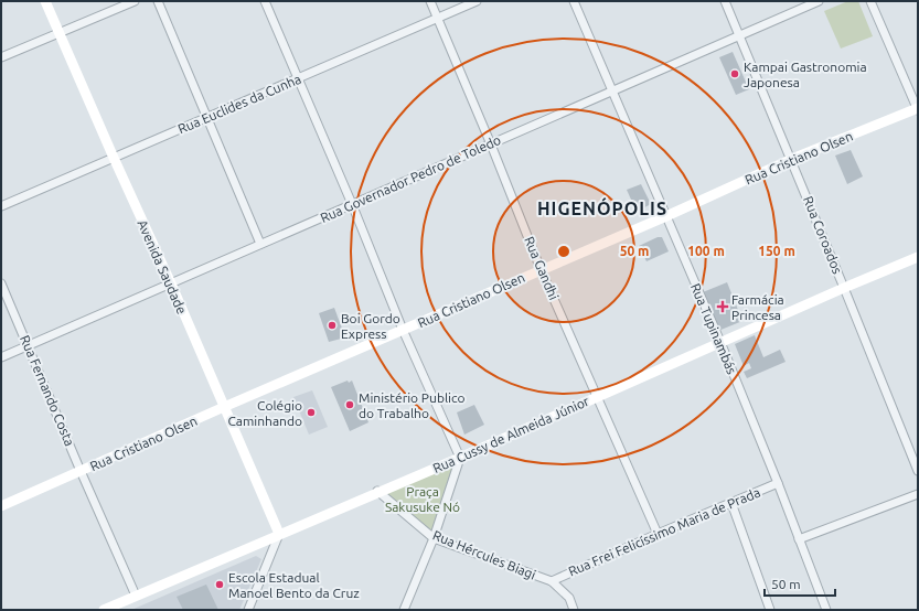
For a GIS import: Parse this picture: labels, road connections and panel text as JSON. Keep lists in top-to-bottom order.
{
  "streets": {
    "street": [
      "Rua Euclides da Cunha",
      "Rua Cristiano Olsen",
      "Rua Governador Pedro de Toledo",
      "Rua Coroados",
      "Avenida Saudade",
      "Rua Gandhi",
      "Rua Tupinambás",
      "Rua Fernando Costa",
      "Rua Cussy de Almeida Júnior",
      "Rua Frei Felicíssimo Maria de Prada",
      "Rua Hércules Biagi"
    ]
  },
  "crossings": [
    ["Rua Euclides da Cunha", "Avenida Saudade"],
    ["Rua Euclides da Cunha", "Rua Gandhi"],
    ["Rua Cristiano Olsen", "Rua Coroados"],
    ["Rua Cristiano Olsen", "Avenida Saudade"],
    ["Rua Cristiano Olsen", "Rua Gandhi"],
    ["Rua Cristiano Olsen", "Rua Tupinambás"],
    ["Rua Cristiano Olsen", "Rua Fernando Costa"],
    ["Rua Governador Pedro de Toledo", "Rua Coroados"],
    ["Rua Governador Pedro de Toledo", "Avenida Saudade"],
    ["Rua Governador Pedro de Toledo", "Rua Gandhi"],
    ["Rua Governador Pedro de Toledo", "Rua Tupinambás"],
    ["Rua Governador Pedro de Toledo", "Rua Fernando Costa"],
    ["Rua Coroados", "Rua Cussy de Almeida Júnior"],
    ["Avenida Saudade", "Rua Cussy de Almeida Júnior"],
    ["Rua Gandhi", "Rua Cussy de Almeida Júnior"],
    ["Rua Gandhi", "Rua Frei Felicíssimo Maria de Prada"],
    ["Rua Tupinambás", "Rua Cussy de Almeida Júnior"],
    ["Rua Tupinambás", "Rua Frei Felicíssimo Maria de Prada"],
    ["Rua Fernando Costa", "Rua Cussy de Almeida Júnior"],
    ["Rua Cussy de Almeida Júnior", "Rua Hércules Biagi"],
    ["Rua Frei Felicíssimo Maria de Prada", "Rua Hércules Biagi"]
  ],
  "districts": ["HIGENÓPOLIS"],
  "parks": ["Praça Sakusuke Nó"],
  "places": {
    "other": [
      "Kampai Gastronomia Japonesa",
      "Boi Gordo Express",
      "Ministério Publico do Trabalho",
      "Colégio Caminhando",
      "Escola Estadual Manoel Bento da Cruz"
    ],
    "health": ["Farmácia Princesa"]
  },
  "scale_bar": "50 m",
  "rings": ["50 m", "100 m", "150 m"]
}
